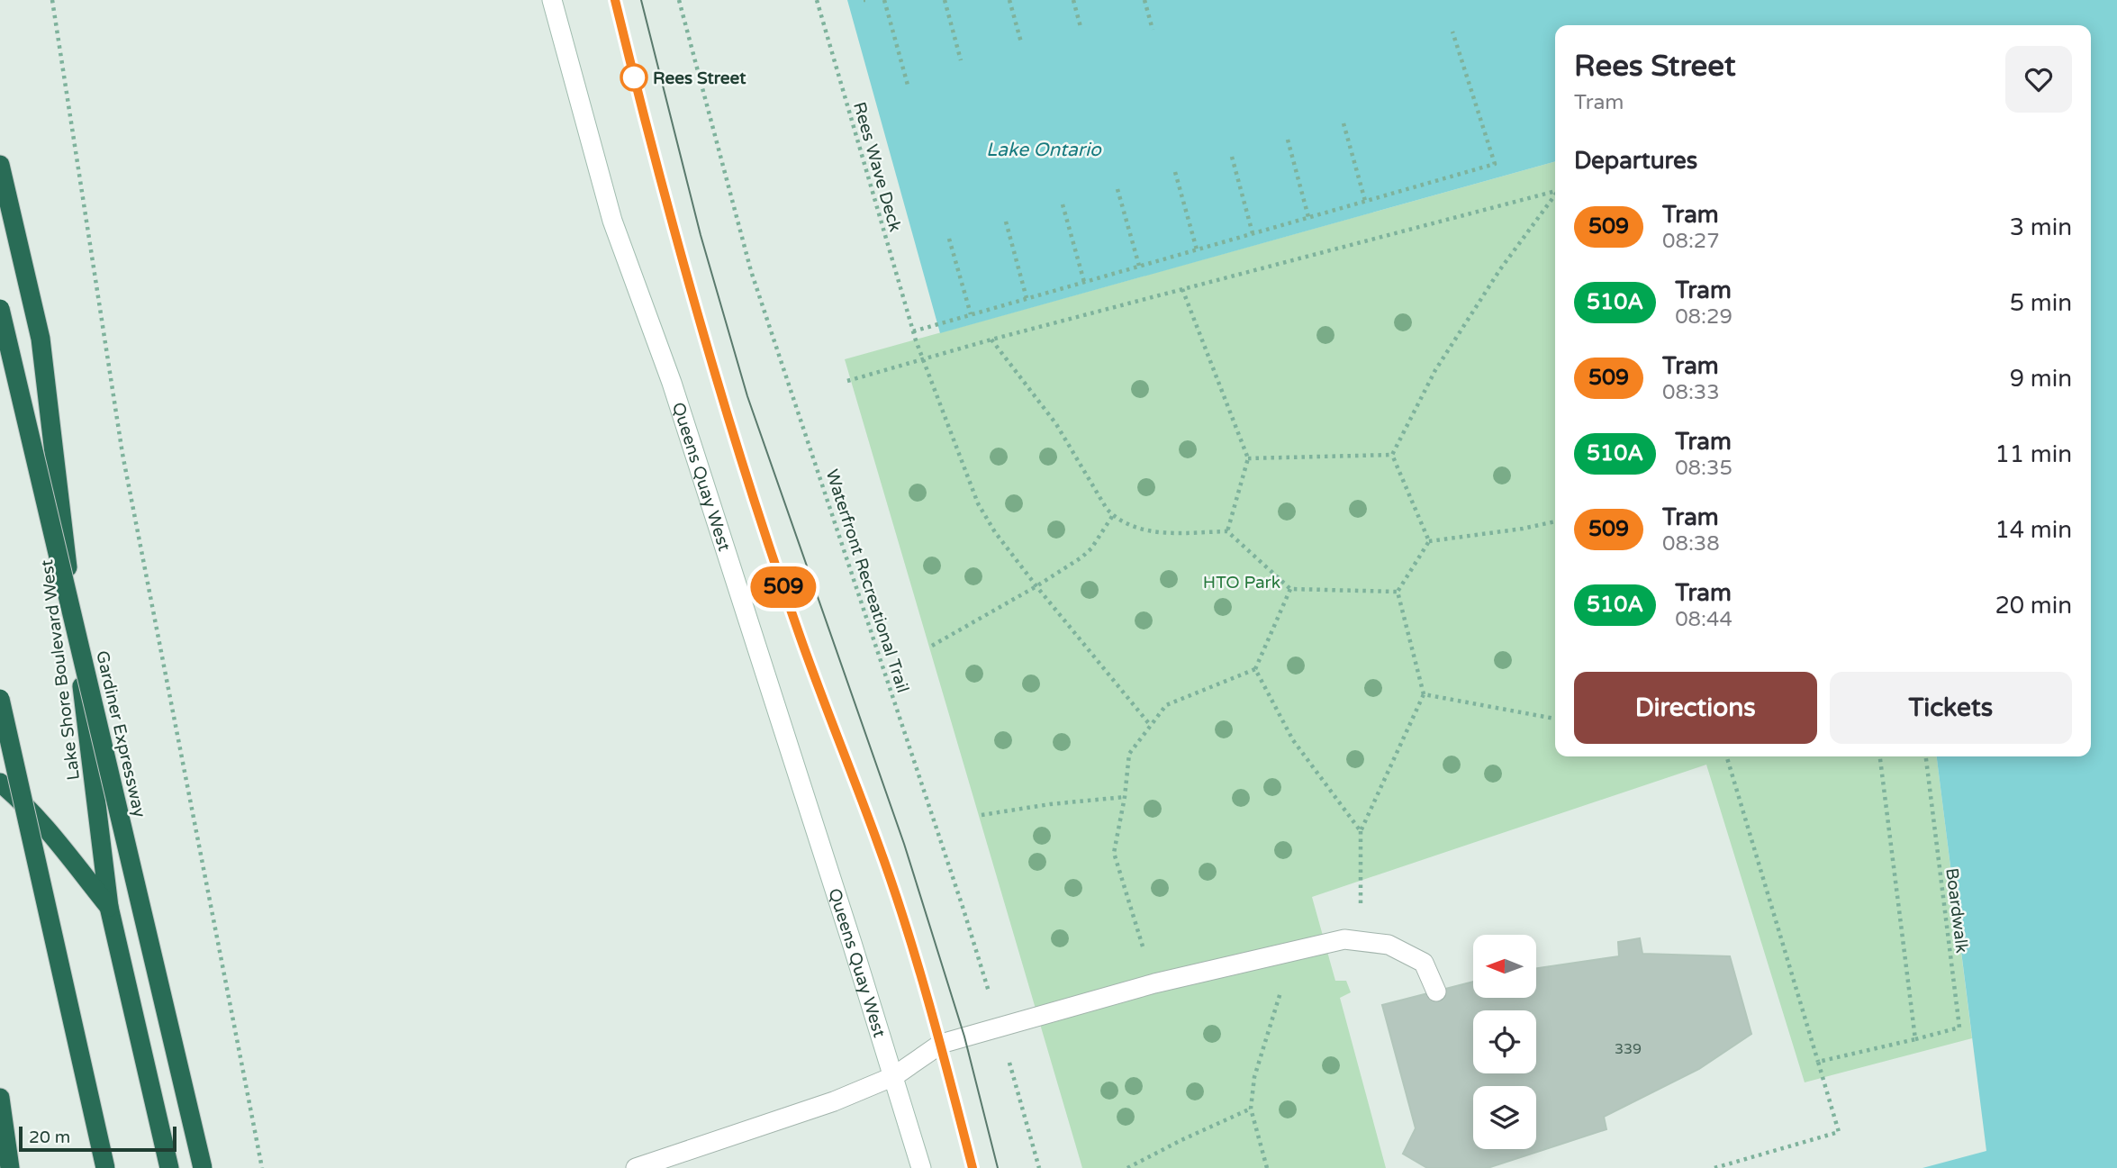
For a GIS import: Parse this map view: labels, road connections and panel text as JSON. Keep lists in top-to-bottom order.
{
  "streets": {
    "highway": ["Lake Shore Boulevard West", "Gardiner Expressway"],
    "main road": ["Queens Quay West"],
    "path": ["Rees Wave Deck", "Waterfront Recreational Trail", "Boardwalk"]
  },
  "water": ["Lake Ontario"],
  "parks": ["HTO Park"],
  "places": ["Rees Street"],
  "lines": ["tram line 509"],
  "house_numbers": ["339"],
  "scale_bar": "20 m",
  "north": "left",
  "page": {
    "on_map": "509",
    "heading": [
      ["Rees Street", "Tram"],
      "Departures"
    ],
    "list": [
      {
        "mark": "509",
        "name": "Tram",
        "note": "08:27",
        "value": "3 min"
      },
      {
        "mark": "510A",
        "name": "Tram",
        "note": "08:29",
        "value": "5 min"
      },
      {
        "mark": "509",
        "name": "Tram",
        "note": "08:33",
        "value": "9 min"
      },
      {
        "mark": "510A",
        "name": "Tram",
        "note": "08:35",
        "value": "11 min"
      },
      {
        "mark": "509",
        "name": "Tram",
        "note": "08:38",
        "value": "14 min"
      },
      {
        "mark": "510A",
        "name": "Tram",
        "note": "08:44",
        "value": "20 min"
      }
    ],
    "buttons": ["Directions", "Tickets"],
    "scale": "20 m"
  }
}
